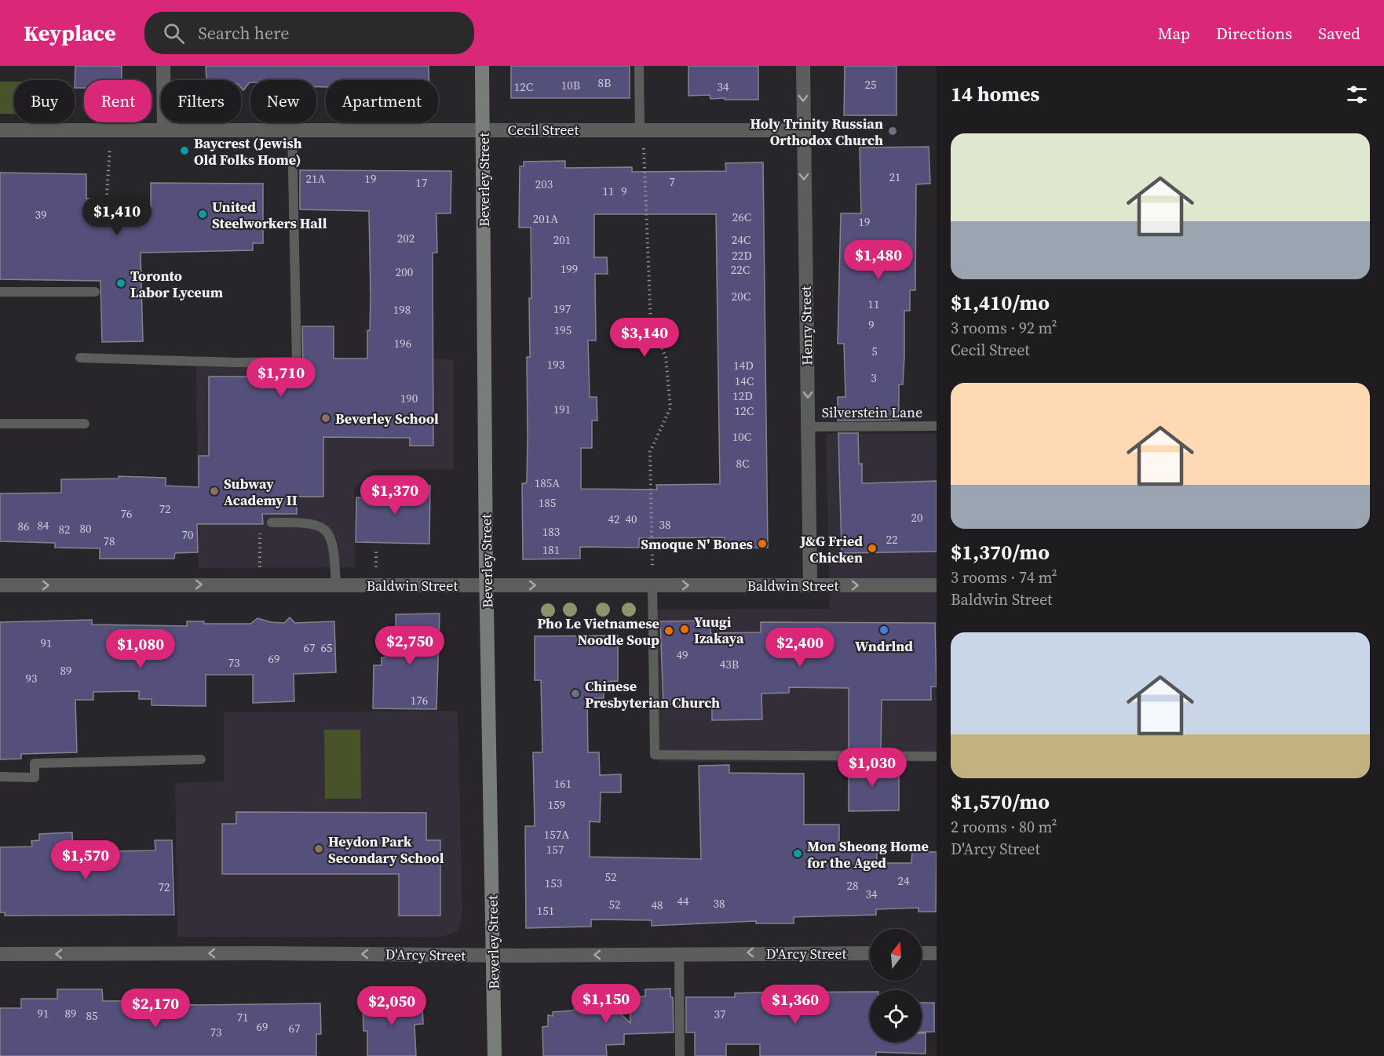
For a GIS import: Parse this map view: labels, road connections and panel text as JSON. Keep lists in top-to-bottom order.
{
  "streets": {
    "street": [
      "Cecil Street",
      "Beverley Street",
      "Henry Street",
      "Baldwin Street",
      "D'Arcy Street"
    ],
    "lane": ["Silverstein Lane"]
  },
  "crossings": [
    ["Cecil Street", "Beverley Street"],
    ["Cecil Street", "Henry Street"],
    ["Beverley Street", "Baldwin Street"],
    ["Beverley Street", "D'Arcy Street"],
    ["Henry Street", "Silverstein Lane"],
    ["Henry Street", "Baldwin Street"]
  ],
  "one_way": ["Henry Street", "Baldwin Street", "D'Arcy Street"],
  "places": [
    "Holy Trinity Russian Orthodox Church",
    "Baycrest (Jewish Old Folks Home)",
    "United Steelworkers Hall",
    "Toronto Labor Lyceum",
    "Beverley School",
    "Subway Academy II",
    "Smoque N' Bones",
    "J&G Fried Chicken",
    "Yuugi Izakaya",
    "Wndrlnd",
    "Pho Le Vietnamese Noodle Soup",
    "Chinese Presbyterian Church",
    "Heydon Park Secondary School",
    "Mon Sheong Home for the Aged"
  ],
  "house_numbers": [
    "8B",
    "25",
    "10B",
    "12C",
    "34",
    "21",
    "21A",
    "19",
    "7",
    "17",
    "203",
    "11",
    "9",
    "39",
    "26C",
    "201A",
    "19",
    "202",
    "201",
    "24C",
    "22D",
    "199",
    "22C",
    "200",
    "20C",
    "11",
    "197",
    "198",
    "9",
    "195",
    "196",
    "5",
    "193",
    "14D",
    "3",
    "14C",
    "12D",
    "190",
    "191",
    "12C",
    "10C",
    "8C",
    "185A",
    "185",
    "72",
    "76",
    "20",
    "42",
    "40",
    "38",
    "84",
    "86",
    "80",
    "82",
    "183",
    "70",
    "22",
    "78",
    "181",
    "91",
    "67",
    "65",
    "49",
    "69",
    "73",
    "43B",
    "89",
    "93",
    "176",
    "161",
    "159",
    "157A",
    "157",
    "52",
    "24",
    "153",
    "28",
    "72",
    "34",
    "44",
    "38",
    "52",
    "48",
    "151",
    "91",
    "89",
    "37",
    "85",
    "71",
    "69",
    "67",
    "73"
  ],
  "north": "top",
  "page": {
    "header": "Keyplace",
    "search": "Search here",
    "nav": ["Map", "Directions", "Saved"],
    "heading": "14 homes",
    "chip": [
      "Buy",
      "Rent",
      "Filters",
      "New",
      "Apartment"
    ],
    "list": [
      {
        "name": "$1,410/mo",
        "note": "3 rooms · 92 m² · Cecil Street"
      },
      {
        "name": "$1,370/mo",
        "note": "3 rooms · 74 m² · Baldwin Street"
      },
      {
        "name": "$1,570/mo",
        "note": "2 rooms · 80 m² · D'Arcy Street"
      }
    ],
    "price": [
      "$1,410",
      "$1,480",
      "$3,140",
      "$1,710",
      "$1,370",
      "$2,750",
      "$2,400",
      "$1,080",
      "$1,030",
      "$1,570",
      "$1,150",
      "$1,360",
      "$2,050",
      "$2,170"
    ]
  }
}
